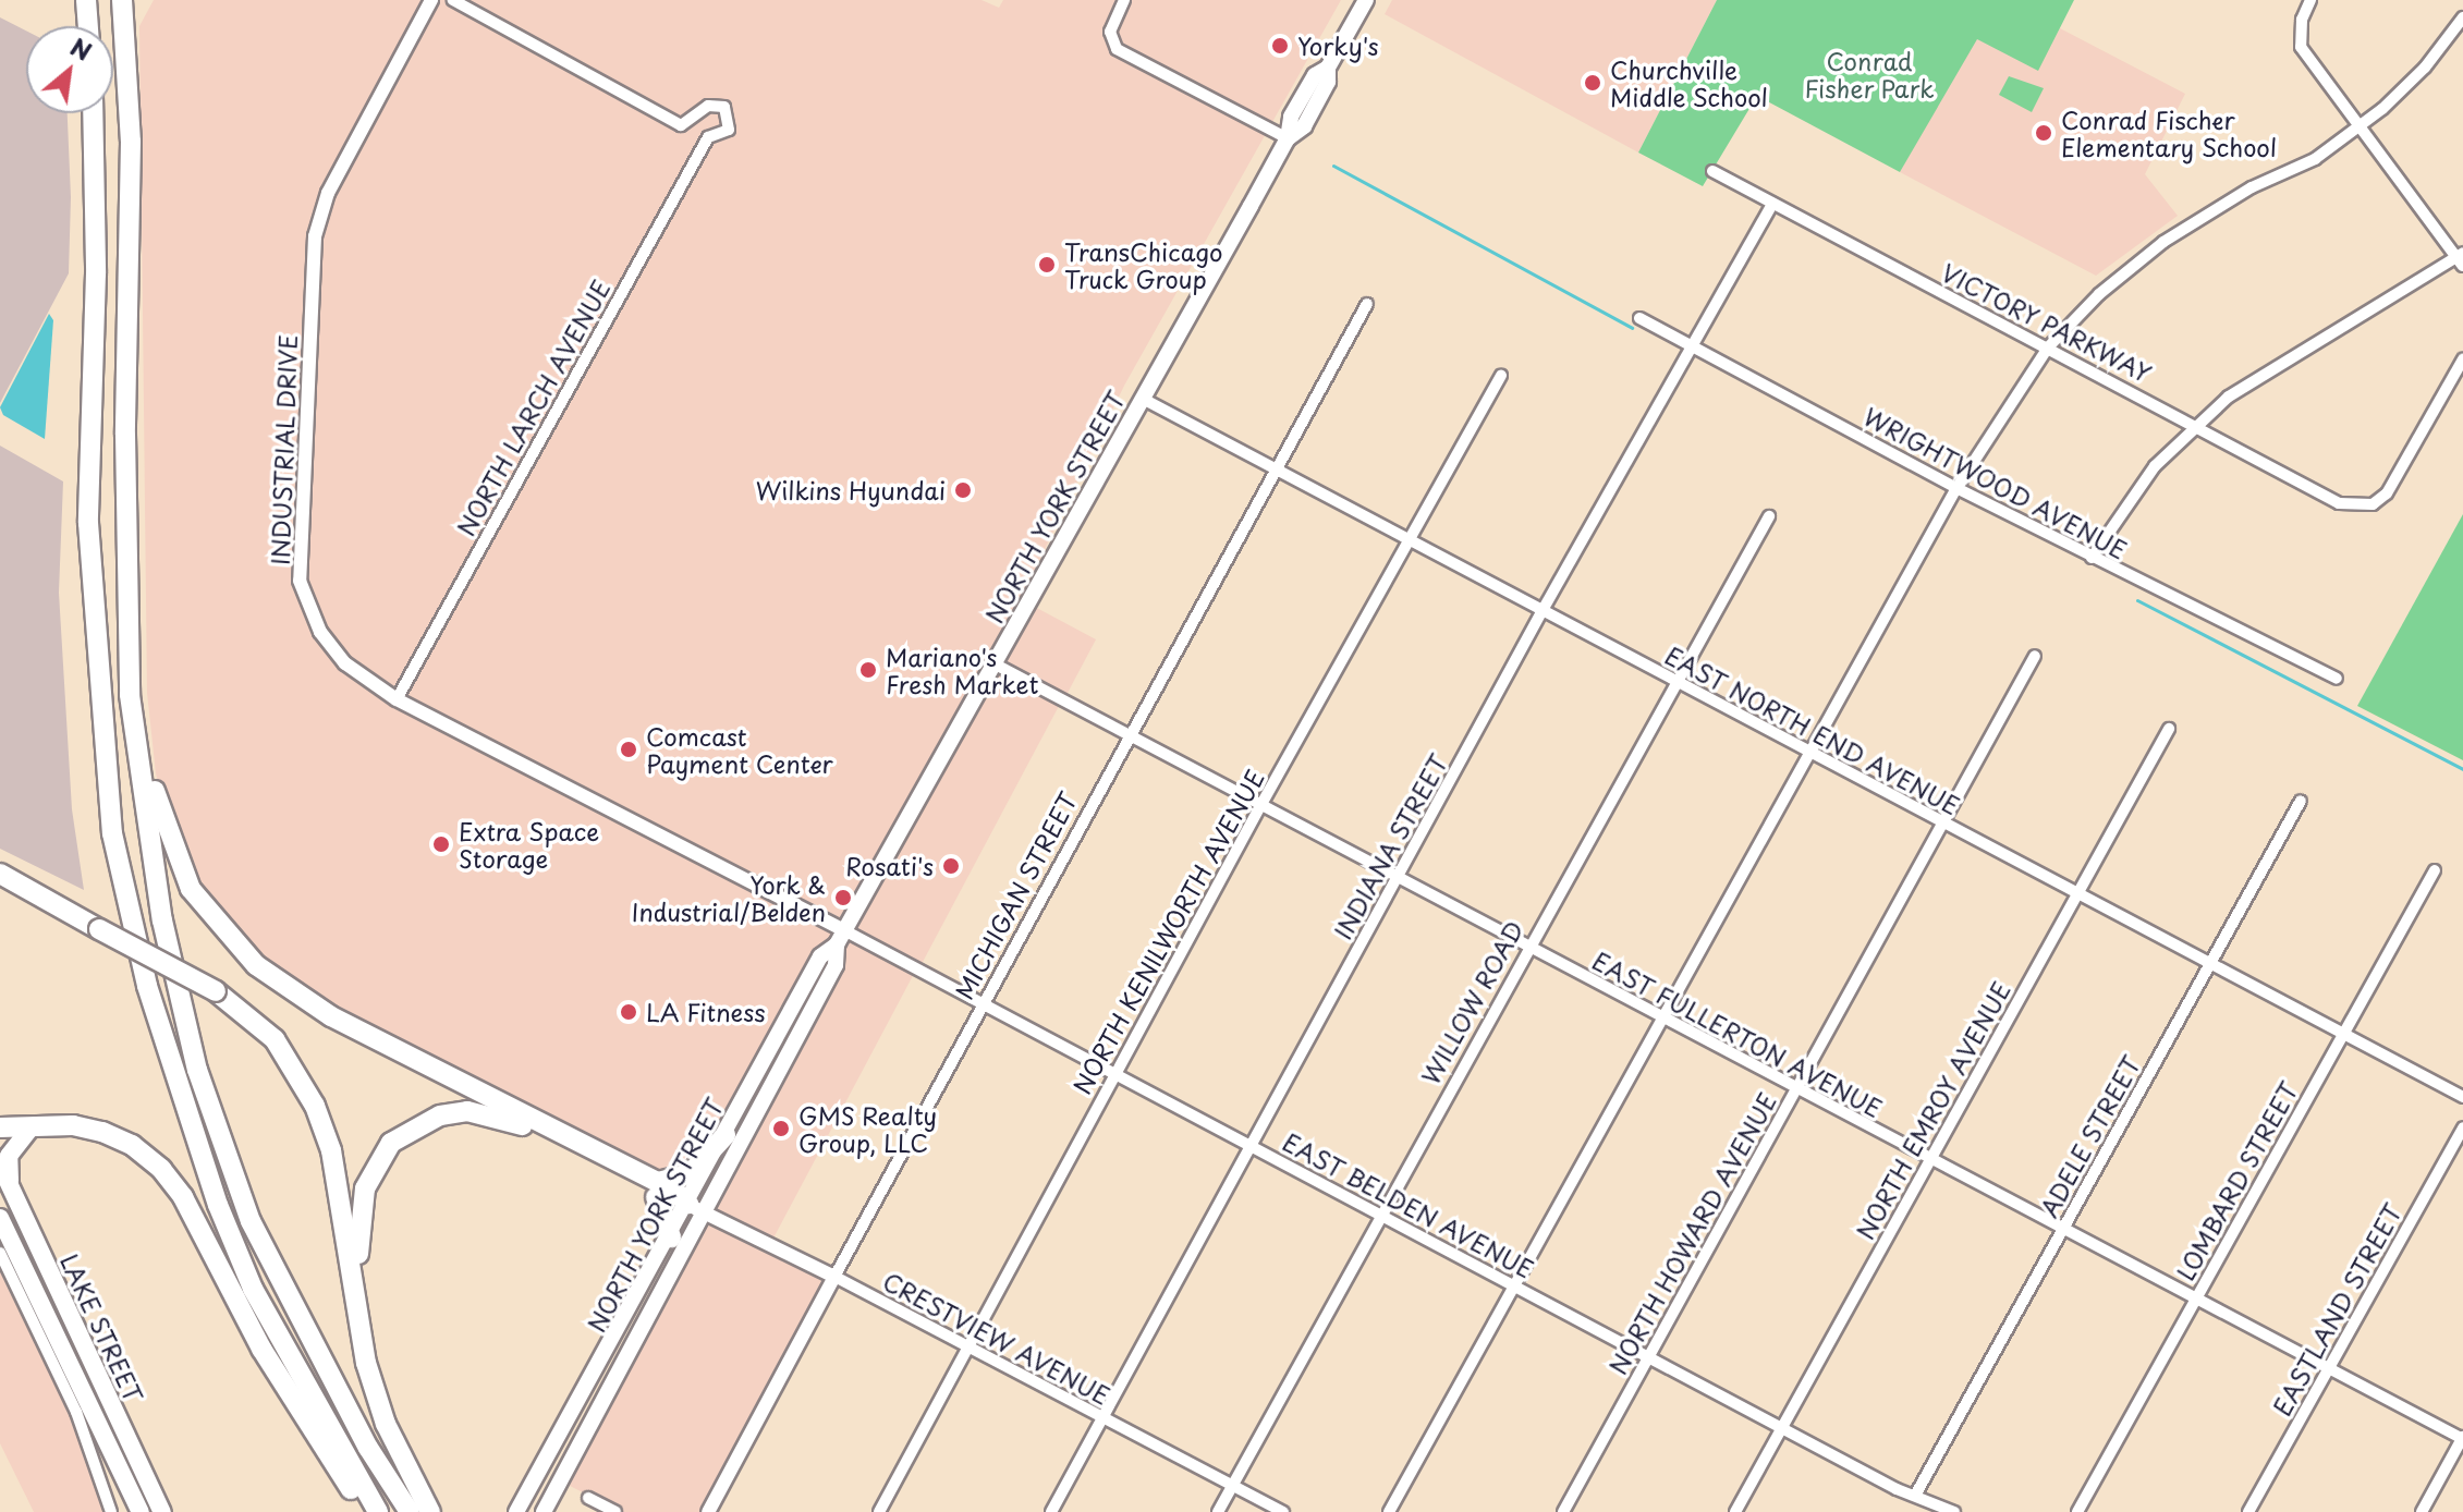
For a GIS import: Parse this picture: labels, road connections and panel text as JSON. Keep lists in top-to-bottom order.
{
  "streets": {
    "main road": ["NORTH YORK STREET", "LAKE STREET"],
    "street": [
      "VICTORY PARKWAY",
      "NORTH LARCH AVENUE",
      "INDUSTRIAL DRIVE",
      "WRIGHTWOOD AVENUE",
      "EAST NORTH END AVENUE",
      "INDIANA STREET",
      "MICHIGAN STREET",
      "NORTH KENILWORTH AVENUE",
      "WILLOW ROAD",
      "EAST FULLERTON AVENUE",
      "NORTH EMROY AVENUE",
      "ADELE STREET",
      "LOMBARD STREET",
      "EAST BELDEN AVENUE",
      "NORTH HOWARD AVENUE",
      "EASTLAND STREET",
      "CRESTVIEW AVENUE"
    ]
  },
  "crossings": [
    ["VICTORY PARKWAY", "INDIANA STREET"],
    ["NORTH LARCH AVENUE", "INDUSTRIAL DRIVE"],
    ["INDUSTRIAL DRIVE", "NORTH YORK STREET"],
    ["INDUSTRIAL DRIVE", "EAST BELDEN AVENUE"],
    ["WRIGHTWOOD AVENUE", "INDIANA STREET"],
    ["NORTH YORK STREET", "EAST NORTH END AVENUE"],
    ["NORTH YORK STREET", "EAST FULLERTON AVENUE"],
    ["NORTH YORK STREET", "EAST BELDEN AVENUE"],
    ["NORTH YORK STREET", "CRESTVIEW AVENUE"],
    ["EAST NORTH END AVENUE", "INDIANA STREET"],
    ["EAST NORTH END AVENUE", "MICHIGAN STREET"],
    ["EAST NORTH END AVENUE", "NORTH KENILWORTH AVENUE"],
    ["EAST NORTH END AVENUE", "WILLOW ROAD"],
    ["EAST NORTH END AVENUE", "NORTH EMROY AVENUE"],
    ["EAST NORTH END AVENUE", "ADELE STREET"],
    ["EAST NORTH END AVENUE", "LOMBARD STREET"],
    ["EAST NORTH END AVENUE", "NORTH HOWARD AVENUE"],
    ["INDIANA STREET", "EAST FULLERTON AVENUE"],
    ["INDIANA STREET", "EAST BELDEN AVENUE"],
    ["INDIANA STREET", "CRESTVIEW AVENUE"],
    ["MICHIGAN STREET", "EAST FULLERTON AVENUE"],
    ["MICHIGAN STREET", "EAST BELDEN AVENUE"],
    ["MICHIGAN STREET", "CRESTVIEW AVENUE"],
    ["NORTH KENILWORTH AVENUE", "EAST FULLERTON AVENUE"],
    ["NORTH KENILWORTH AVENUE", "EAST BELDEN AVENUE"],
    ["NORTH KENILWORTH AVENUE", "CRESTVIEW AVENUE"],
    ["WILLOW ROAD", "EAST FULLERTON AVENUE"],
    ["WILLOW ROAD", "EAST BELDEN AVENUE"],
    ["WILLOW ROAD", "CRESTVIEW AVENUE"],
    ["EAST FULLERTON AVENUE", "NORTH EMROY AVENUE"],
    ["EAST FULLERTON AVENUE", "ADELE STREET"],
    ["EAST FULLERTON AVENUE", "LOMBARD STREET"],
    ["EAST FULLERTON AVENUE", "NORTH HOWARD AVENUE"],
    ["EAST FULLERTON AVENUE", "EASTLAND STREET"],
    ["NORTH EMROY AVENUE", "EAST BELDEN AVENUE"],
    ["ADELE STREET", "EAST BELDEN AVENUE"],
    ["EAST BELDEN AVENUE", "NORTH HOWARD AVENUE"]
  ],
  "parks": ["Conrad Fisher Park"],
  "places": [
    "Yorky's",
    "Churchville Middle School",
    "Conrad Fischer Elementary School",
    "TransChicago Truck Group",
    "Wilkins Hyundai",
    "Mariano's Fresh Market",
    "Comcast Payment Center",
    "Extra Space Storage",
    "Rosati's",
    "York & Industrial/Belden",
    "LA Fitness",
    "GMS Realty Group, LLC"
  ],
  "north": "top right"
}
